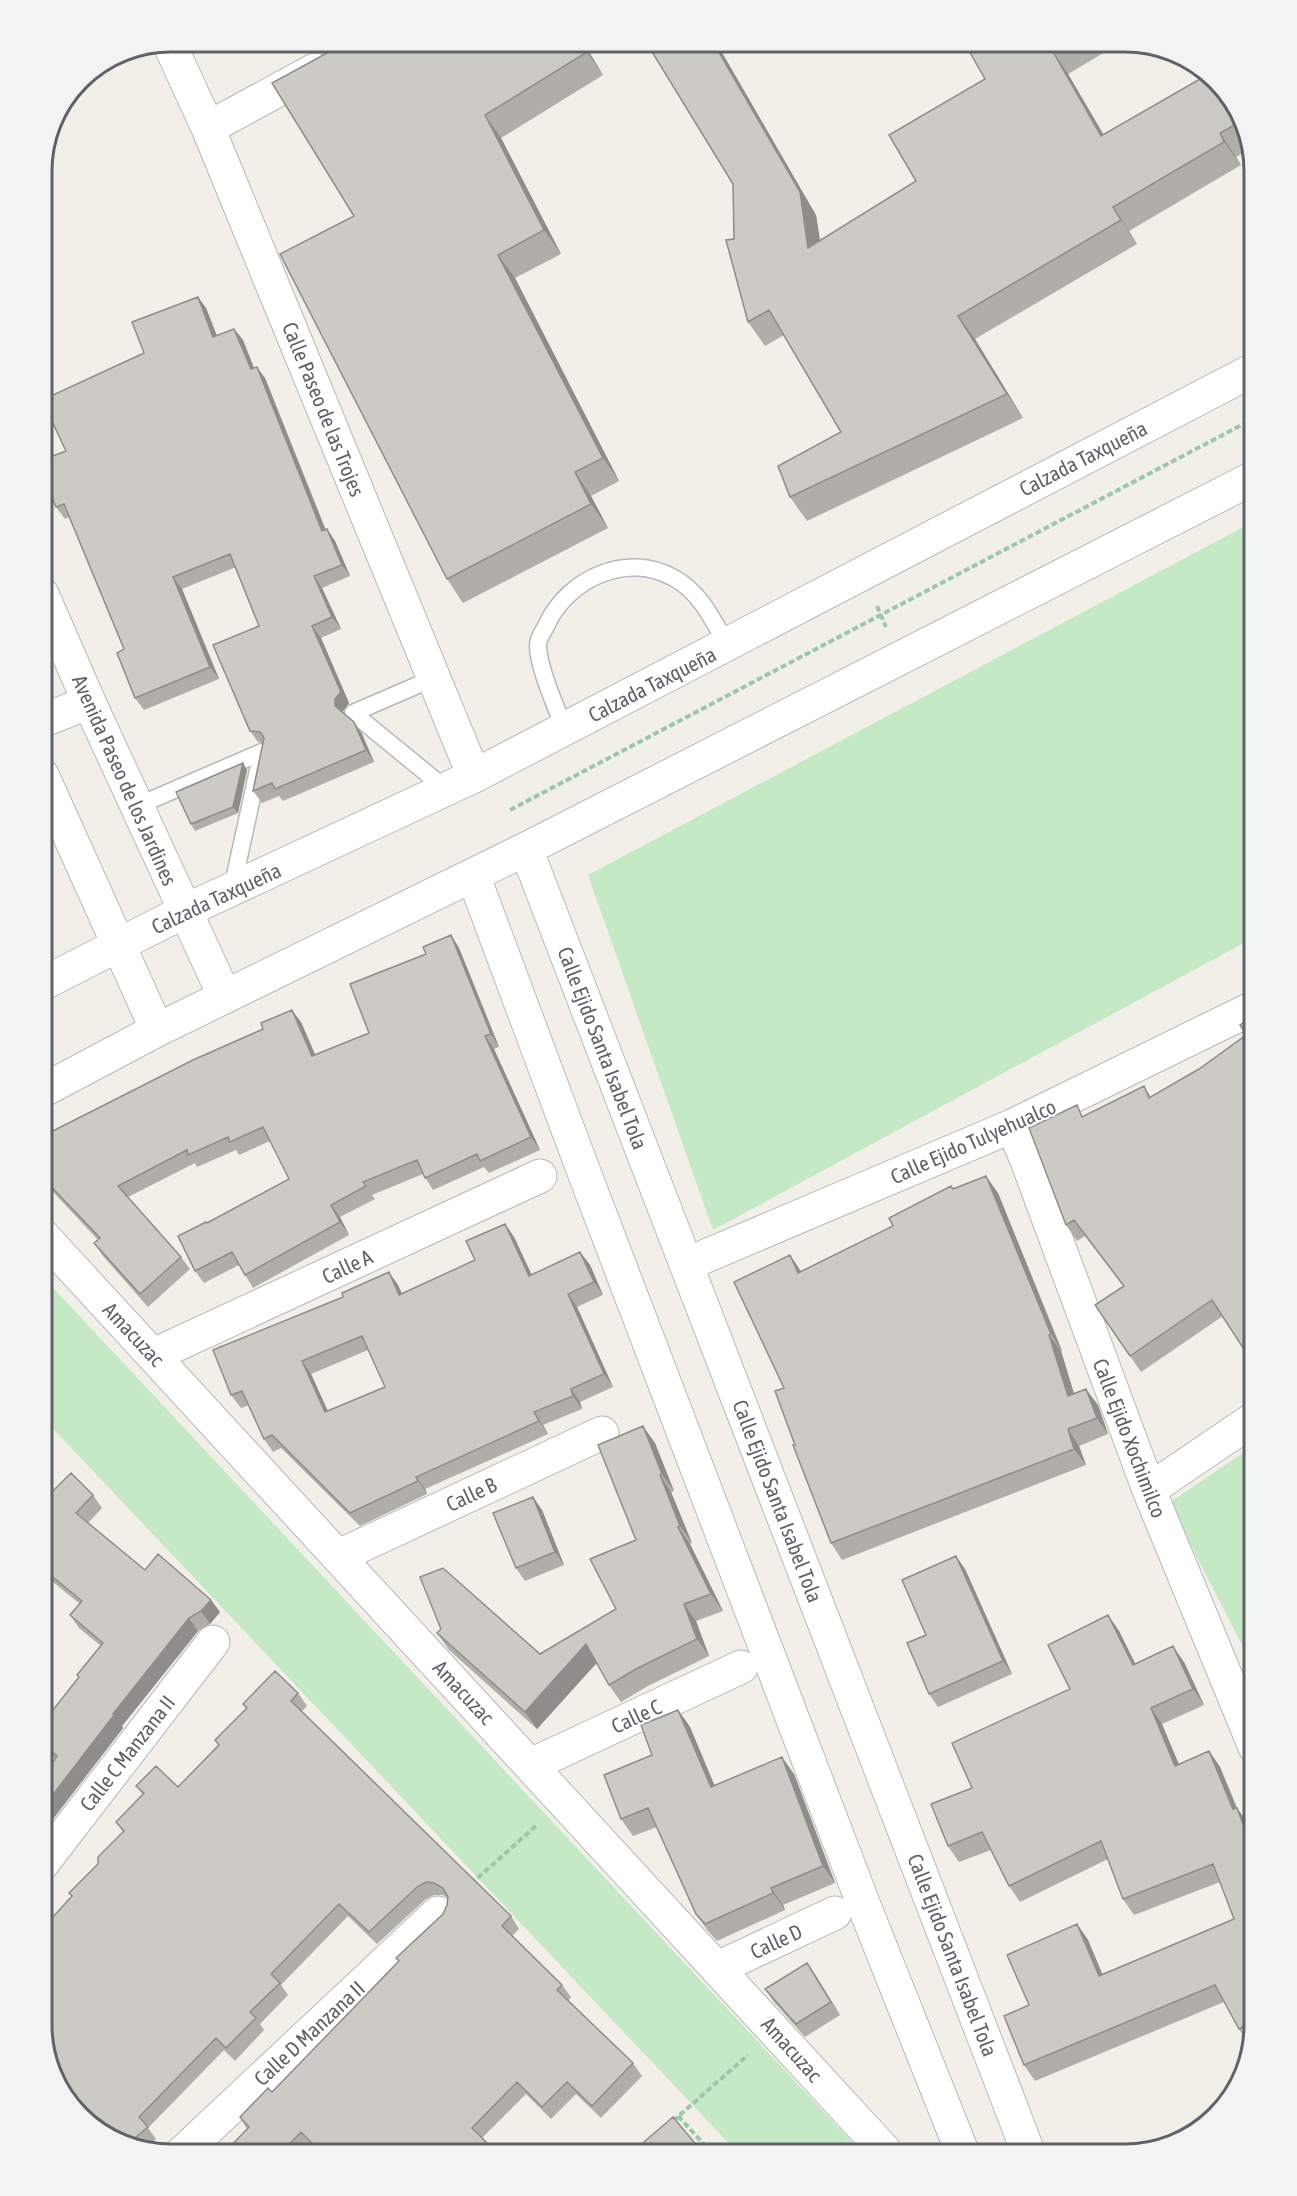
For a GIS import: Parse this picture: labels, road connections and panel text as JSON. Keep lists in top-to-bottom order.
{
  "streets": {
    "street": [
      "Calle Paseo de las Trojes",
      "Calzada Taxqueña",
      "Avenida Paseo de los Jardines",
      "Calle Ejido Santa Isabel Tola",
      "Calle Ejido Tulyehualco",
      "Calle A",
      "Amacuzac",
      "Calle Ejido Xochimilco",
      "Calle B",
      "Calle C",
      "Calle C Manzana II",
      "Calle D",
      "Calle D Manzana II"
    ]
  },
  "crossings": [
    ["Calle Paseo de las Trojes", "Calzada Taxqueña"],
    ["Calzada Taxqueña", "Avenida Paseo de los Jardines"],
    ["Calle Ejido Santa Isabel Tola", "Calle Ejido Tulyehualco"],
    ["Calle Ejido Tulyehualco", "Calle Ejido Xochimilco"],
    ["Calle A", "Amacuzac"],
    ["Amacuzac", "Calle B"],
    ["Amacuzac", "Calle C"],
    ["Amacuzac", "Calle D"]
  ]
}
